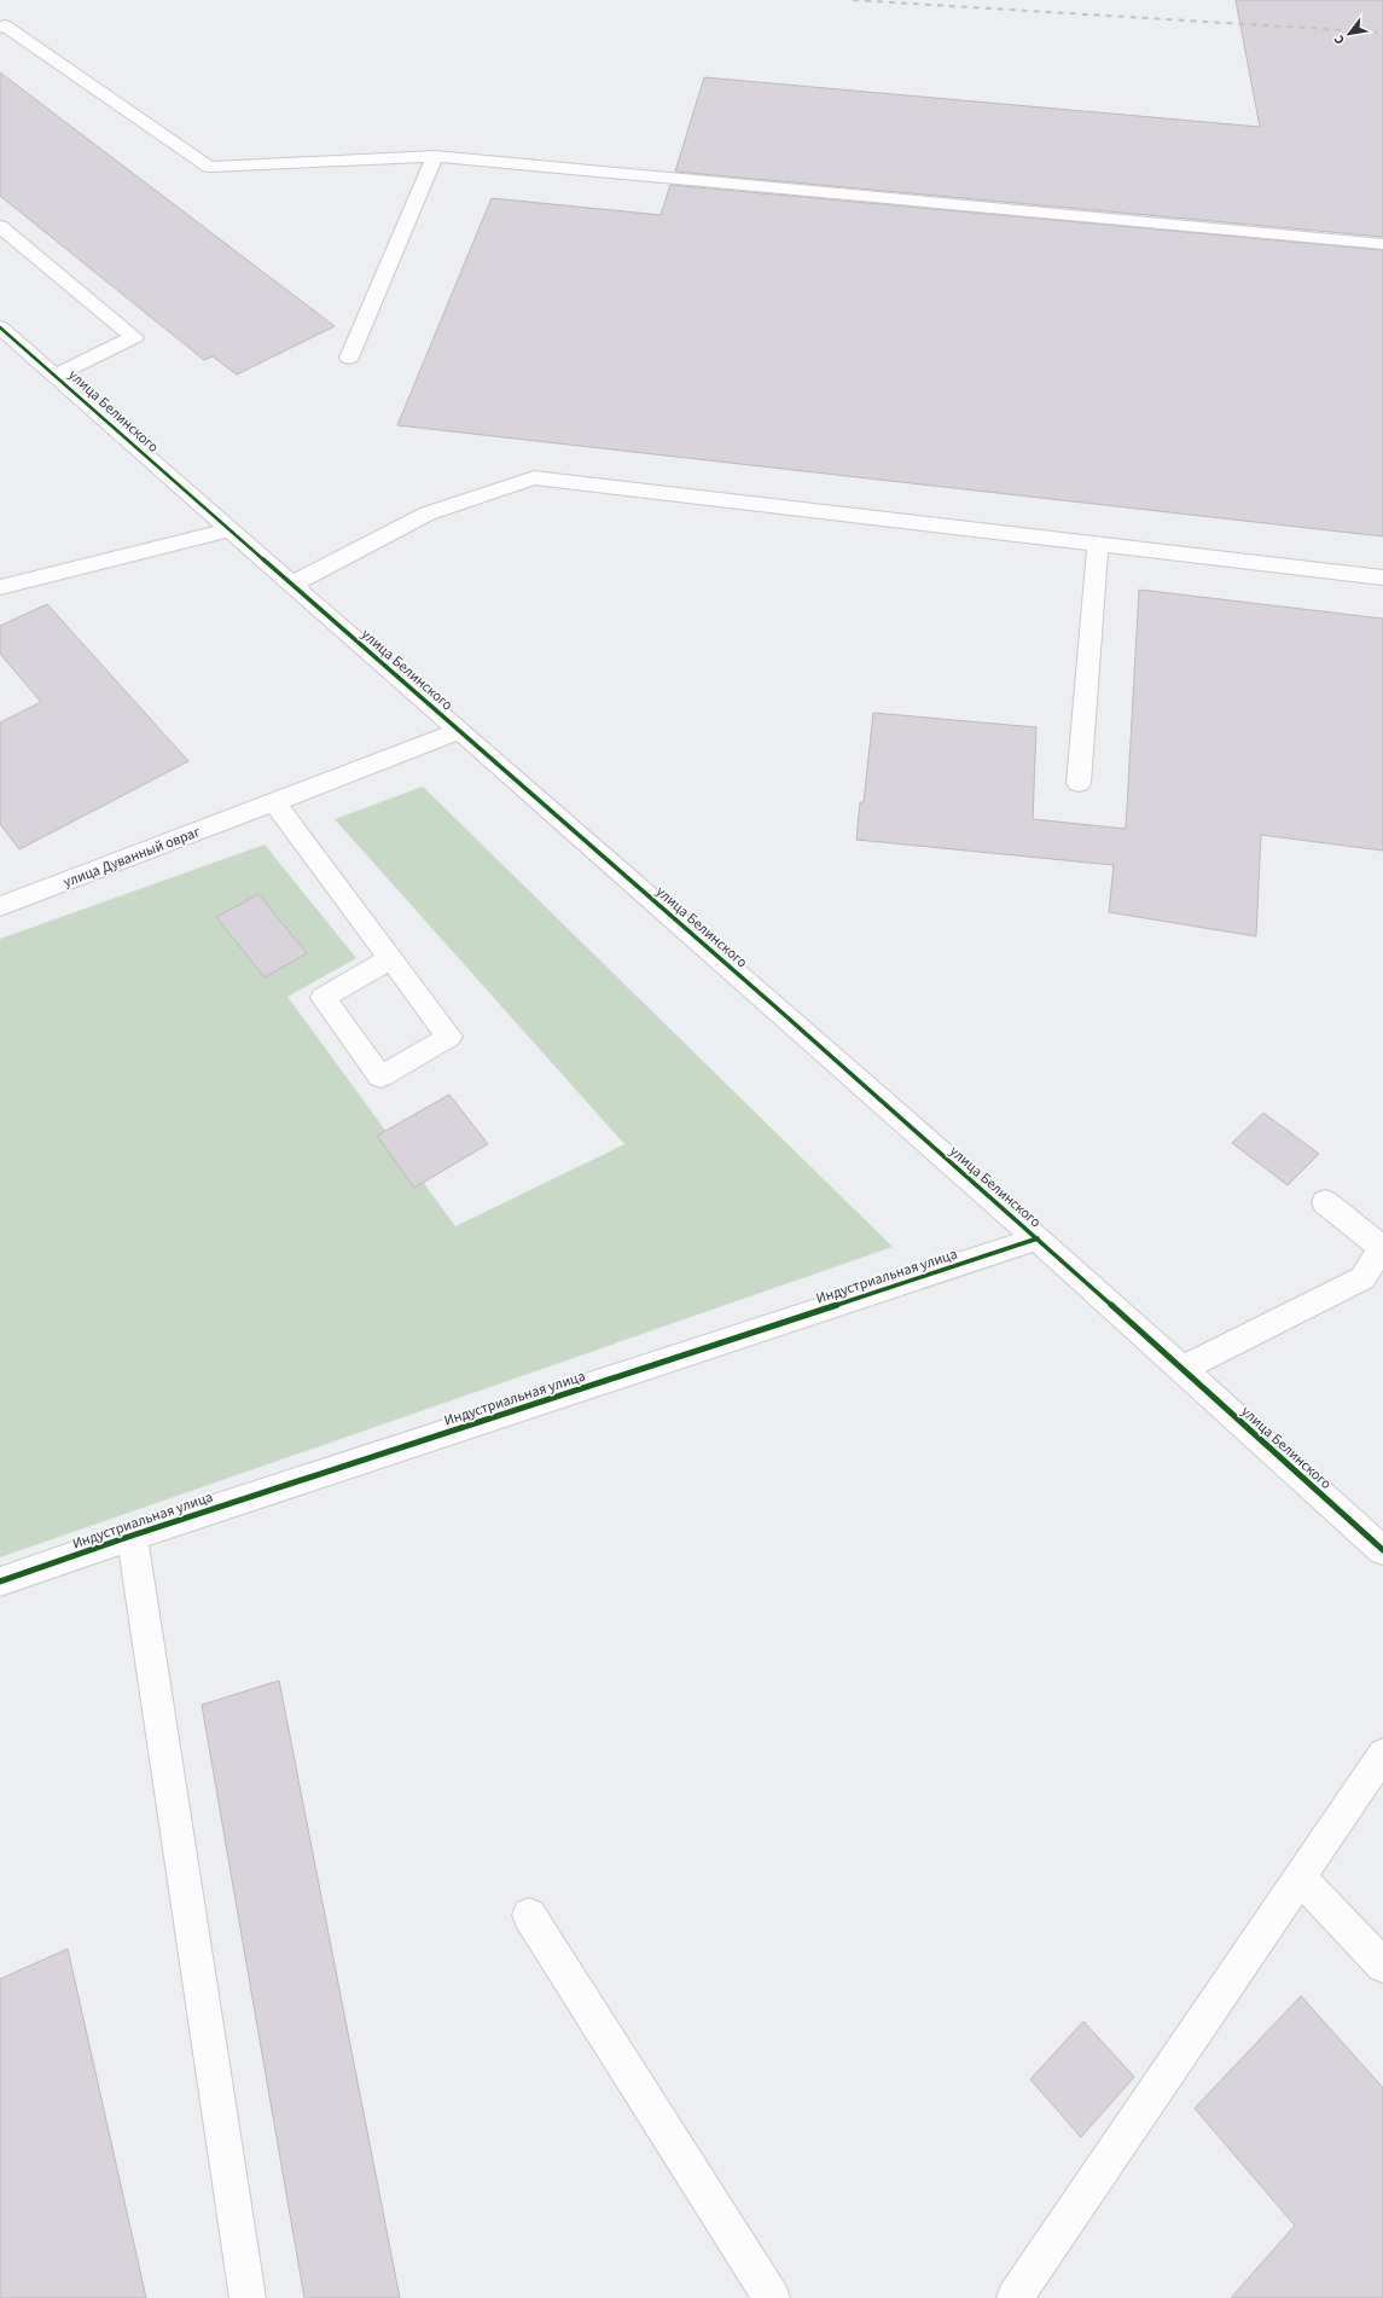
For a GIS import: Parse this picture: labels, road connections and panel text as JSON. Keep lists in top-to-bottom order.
{
  "streets": {
    "street": ["улица Белинского", "улица Дуванный овраг", "Индустриальная улица"]
  },
  "crossings": [
    ["улица Белинского", "улица Дуванный овраг"],
    ["улица Белинского", "Индустриальная улица"]
  ],
  "north": "bottom left"
}
